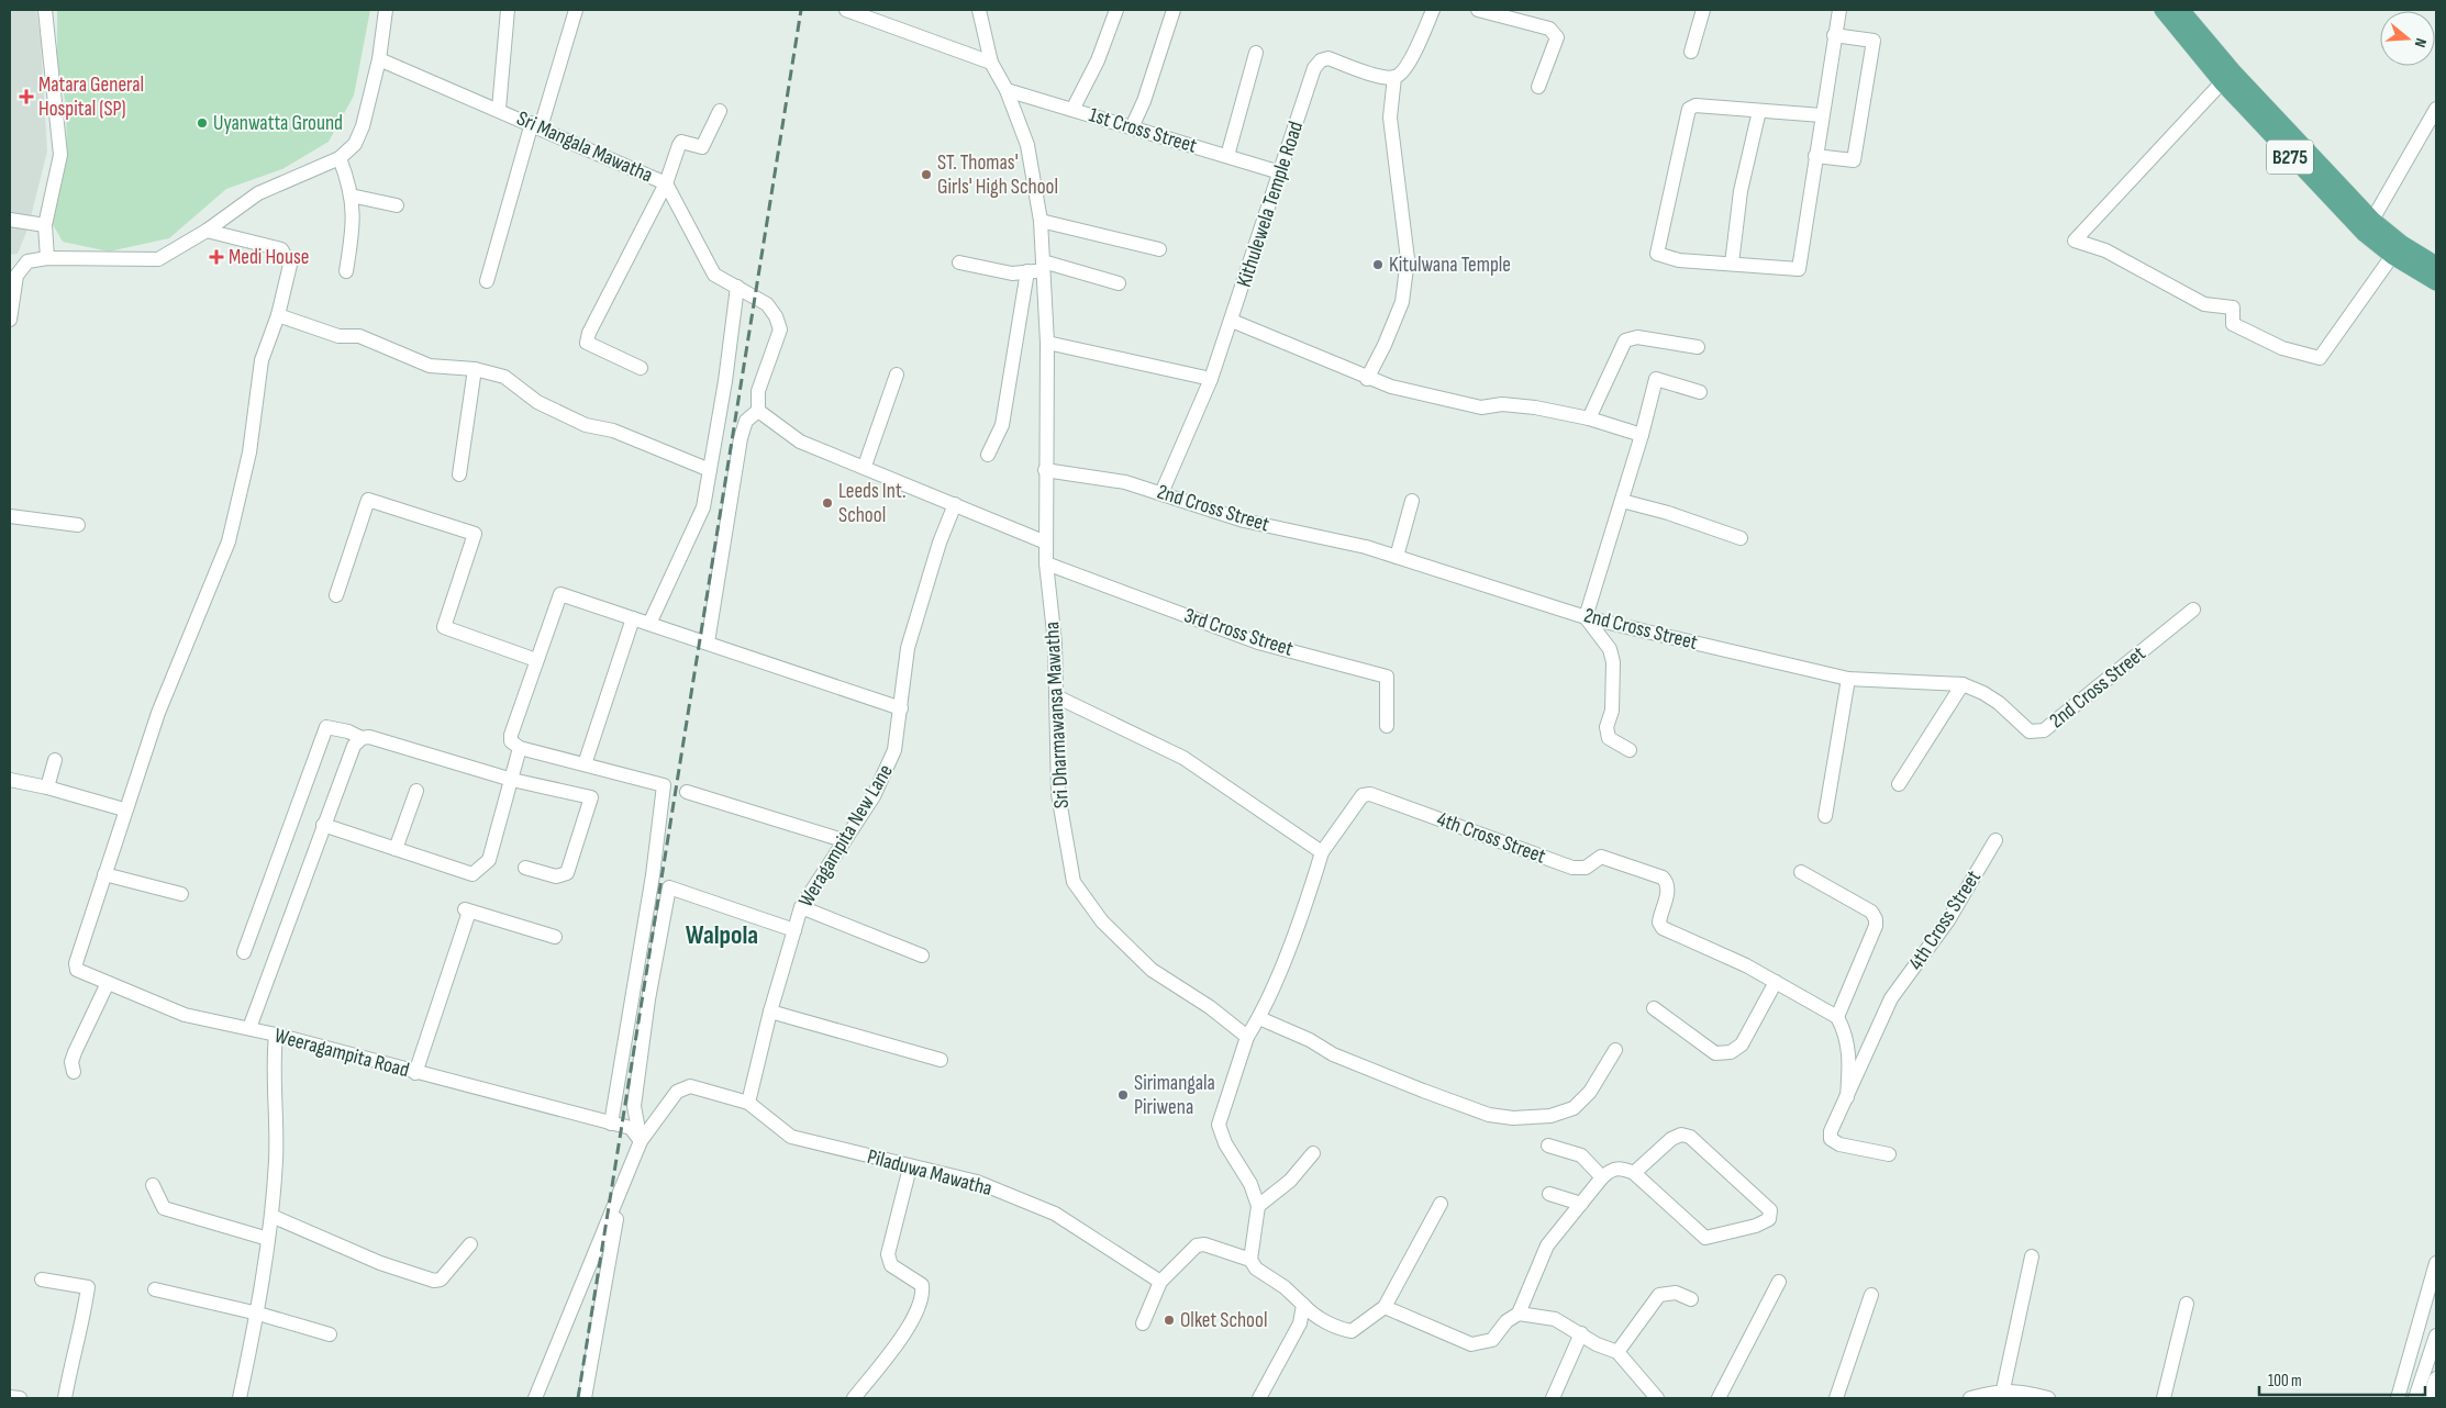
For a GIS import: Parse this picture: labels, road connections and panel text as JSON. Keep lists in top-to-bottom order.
{
  "streets": {
    "main road": ["B275"],
    "street": [
      "1st Cross Street",
      "Sri Mangala Mawatha",
      "Kithulewela Temple Road",
      "2nd Cross Street",
      "3rd Cross Street",
      "Sri Dharmawansa Mawatha",
      "Weragampita New Lane",
      "4th Cross Street",
      "Weeragampita Road",
      "Piladuwa Mawatha"
    ]
  },
  "crossings": [
    ["1st Cross Street", "Kithulewela Temple Road"],
    ["1st Cross Street", "Sri Dharmawansa Mawatha"],
    ["Kithulewela Temple Road", "2nd Cross Street"],
    ["2nd Cross Street", "Sri Dharmawansa Mawatha"],
    ["3rd Cross Street", "Sri Dharmawansa Mawatha"],
    ["Weragampita New Lane", "Piladuwa Mawatha"],
    ["Weeragampita Road", "Piladuwa Mawatha"]
  ],
  "districts": ["Walpola"],
  "places": {
    "health": ["Matara General Hospital (SP)", "Medi House"],
    "other": [
      "Uyanwatta Ground",
      "ST. Thomas' Girls' High School",
      "Kitulwana Temple",
      "Leeds Int. School",
      "Sirimangala Piriwena",
      "Olket School"
    ]
  },
  "scale_bar": "100 m",
  "north": "right"
}
